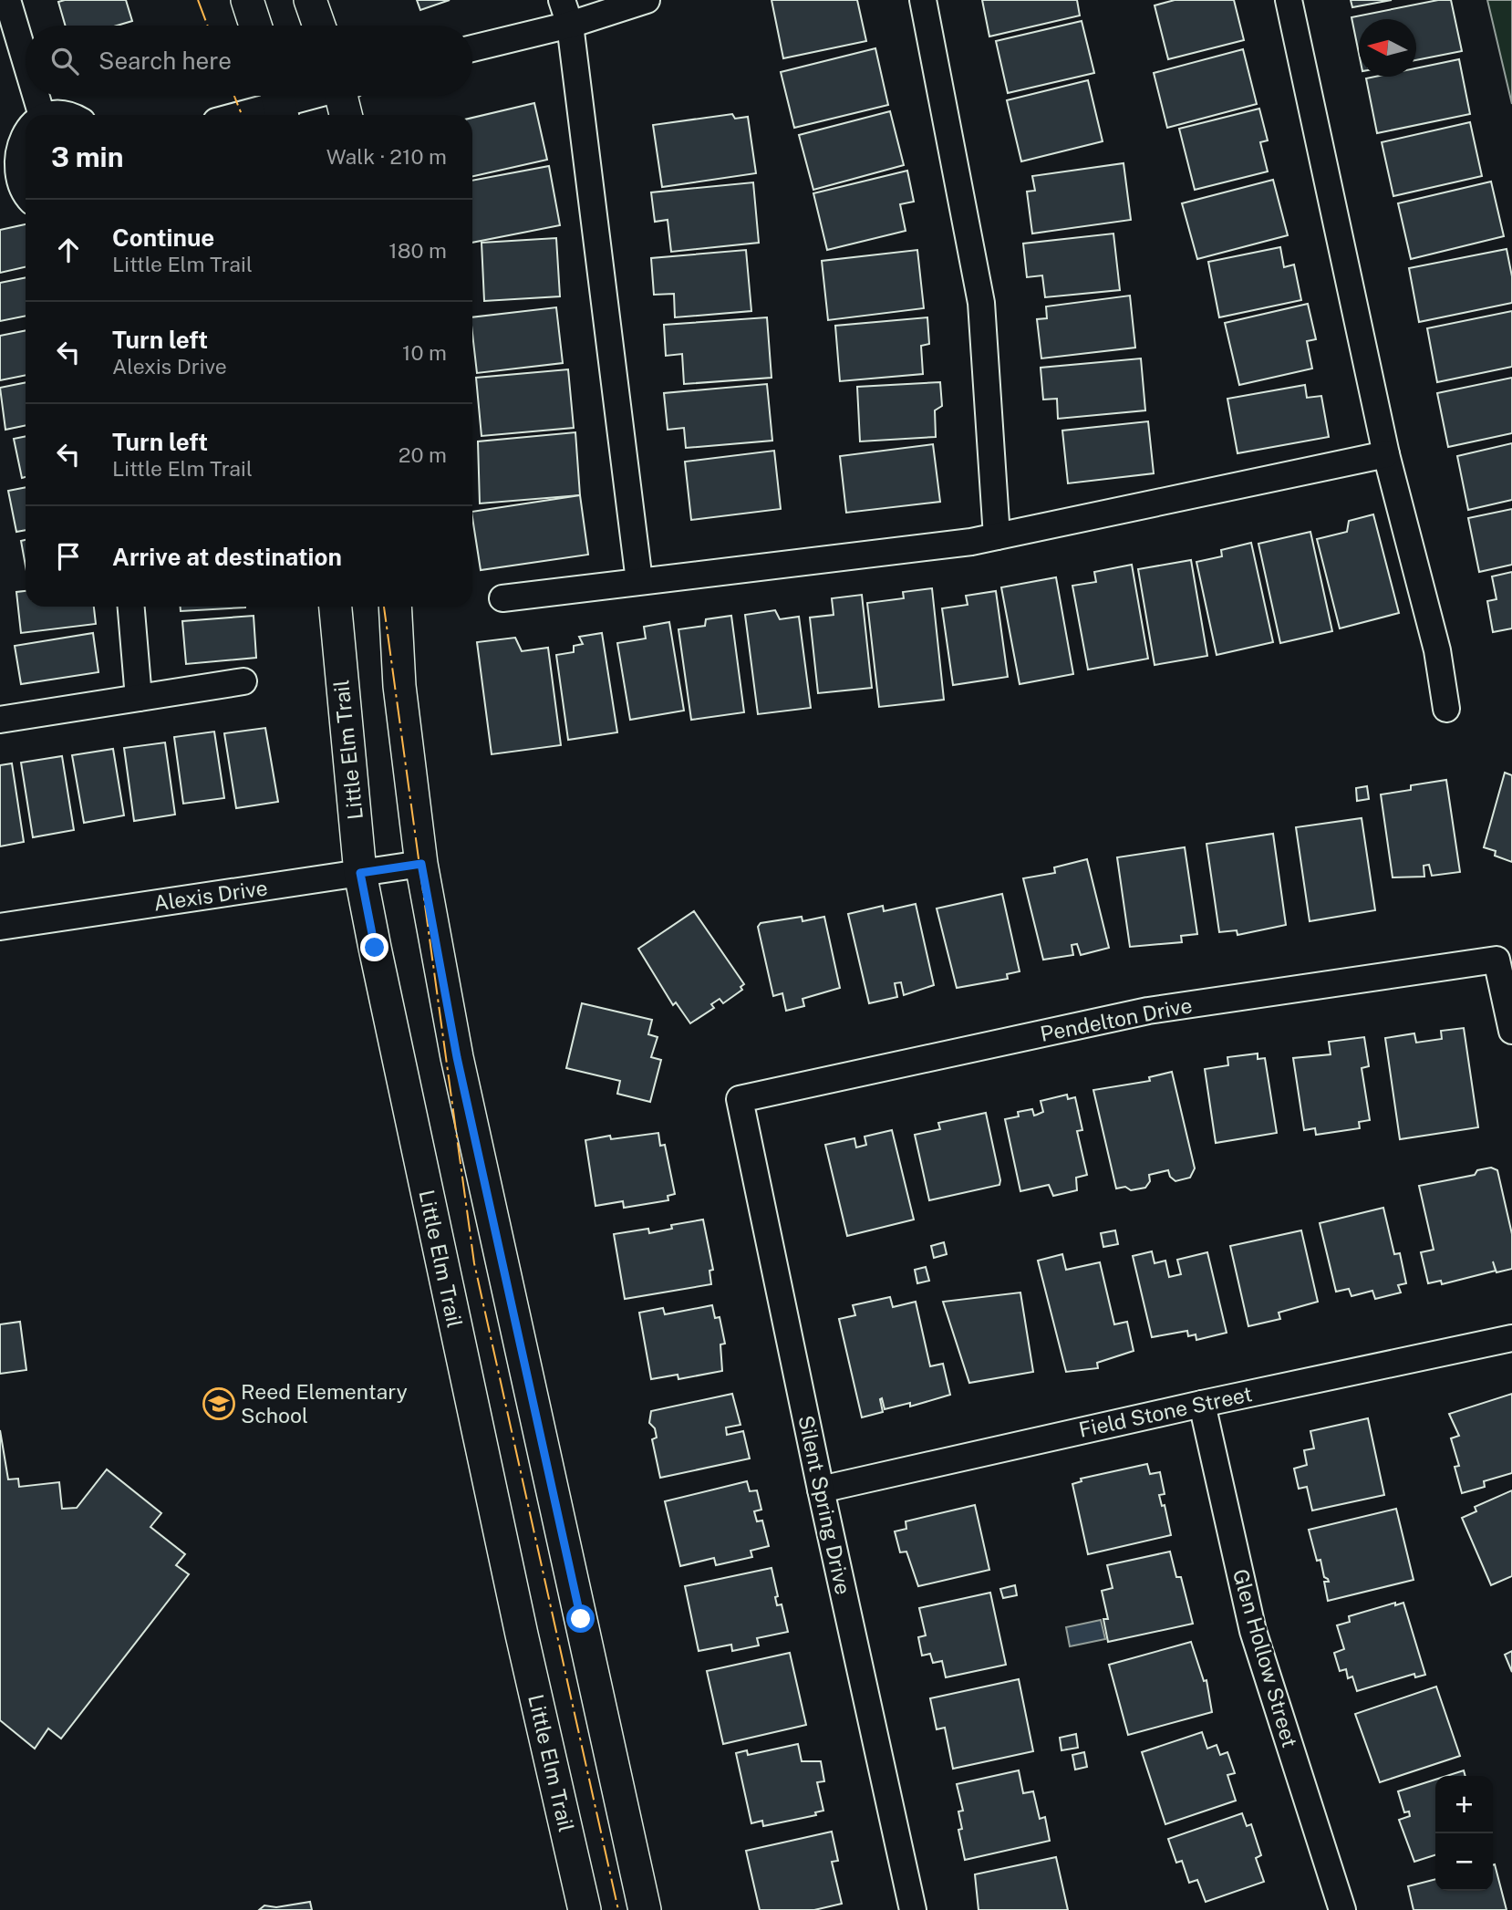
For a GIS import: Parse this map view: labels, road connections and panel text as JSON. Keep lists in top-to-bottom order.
{
  "streets": {
    "street": [
      "Little Elm Trail",
      "Alexis Drive",
      "Pendelton Drive",
      "Field Stone Street",
      "Silent Spring Drive",
      "Glen Hollow Street"
    ]
  },
  "crossings": [
    ["Little Elm Trail", "Alexis Drive"],
    ["Pendelton Drive", "Silent Spring Drive"],
    ["Field Stone Street", "Silent Spring Drive"],
    ["Field Stone Street", "Glen Hollow Street"]
  ],
  "places": {
    "school or university": ["Reed Elementary School"]
  },
  "north": "left",
  "page": {
    "search": "Search here",
    "heading": ["3 min", "Walk · 210 m"],
    "list": [
      ["Continue", "Little Elm Trail", "180 m"],
      ["Turn left", "Alexis Drive", "10 m"],
      ["Turn left", "Little Elm Trail", "20 m"],
      "Arrive at destination"
    ],
    "map_buttons": ["+", "−"]
  }
}
